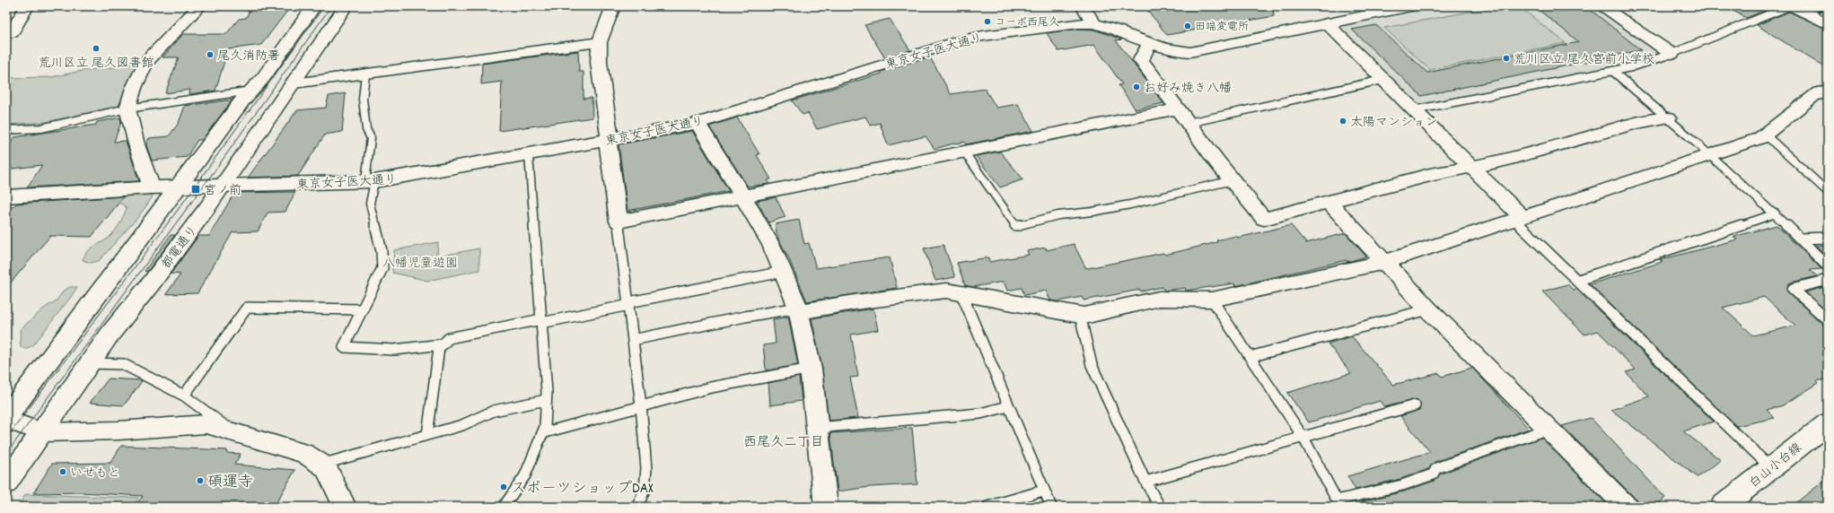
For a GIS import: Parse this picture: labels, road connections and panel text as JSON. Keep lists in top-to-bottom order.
{
  "streets": {
    "main road": ["都電通り", "白山小台線"],
    "street": ["東京女子医大通り"]
  },
  "crossings": [
    ["東京女子医大通り", "都電通り"]
  ],
  "districts": ["西尾久二丁目"],
  "parks": ["八幡児童遊園"],
  "places": {
    "other": [
      "コーポ西尾久",
      "田端変電所",
      "荒川区立 尾久図書館",
      "尾久消防署",
      "荒川区立 尾久宮前小学校",
      "お好み焼き八幡",
      "太陽マンション",
      "いせもと",
      "碩運寺",
      "スポーツショップDAX"
    ],
    "transit": ["宮ノ前"]
  }
}
